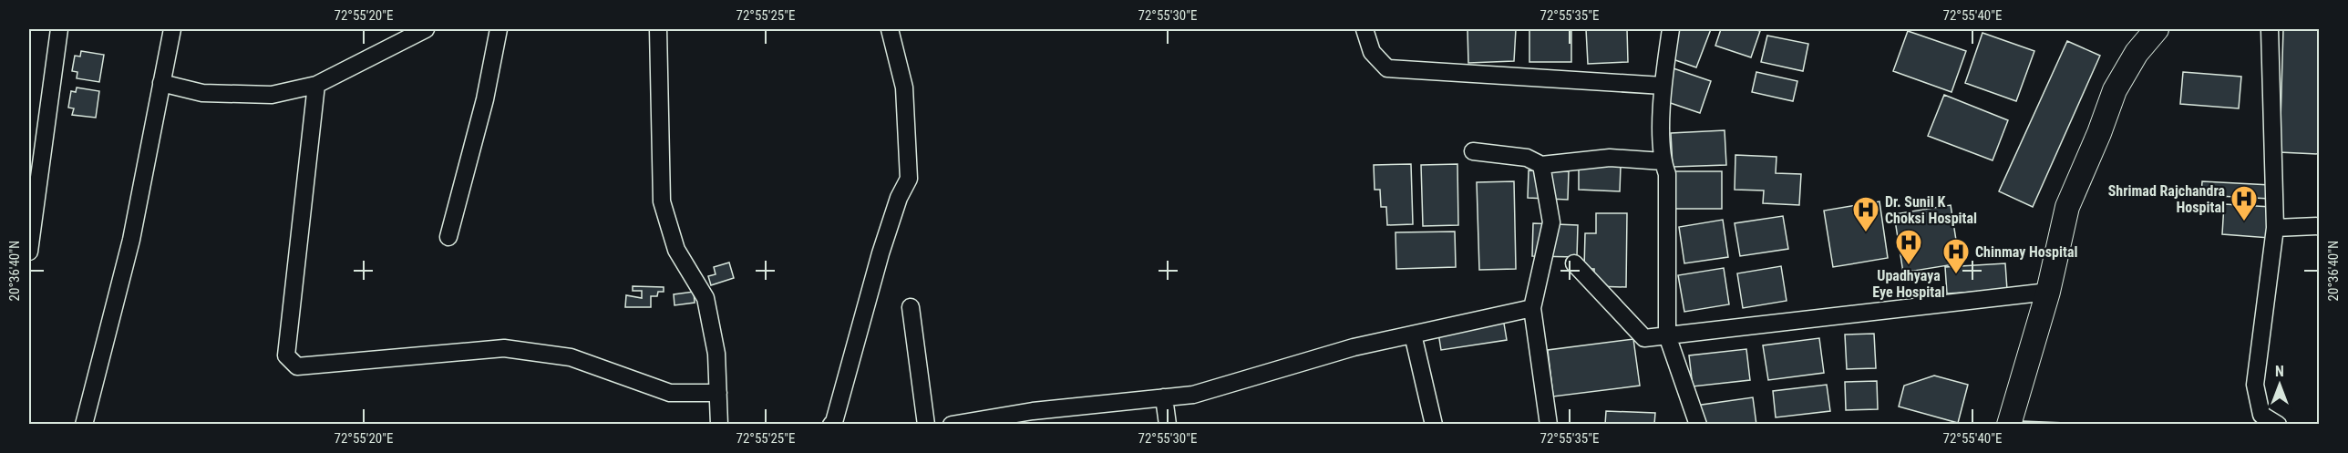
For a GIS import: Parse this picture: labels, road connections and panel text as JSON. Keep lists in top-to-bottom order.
{
  "places": {
    "hospital": [
      "Shrimad Rajchandra Hospital",
      "Dr. Sunil K Choksi Hospital",
      "Upadhyaya Eye Hospital",
      "Chinmay Hospital"
    ]
  },
  "north": "top",
  "coordinates": [
    "72°55'20\"E",
    "72°55'25\"E",
    "72°55'30\"E",
    "72°55'35\"E",
    "72°55'40\"E",
    "20°36'40\"N"
  ]
}
